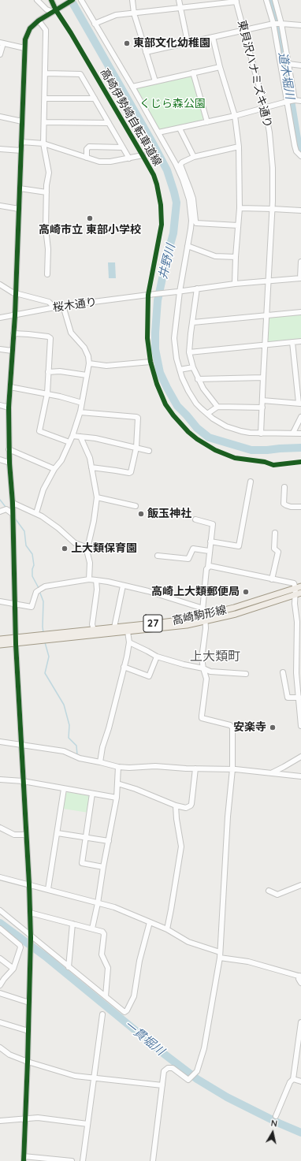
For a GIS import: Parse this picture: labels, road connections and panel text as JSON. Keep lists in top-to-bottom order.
{
  "streets": {
    "main road": ["高崎駒形線", "27"],
    "street": ["東貝沢ハナミズキ通り", "桜木通り"],
    "cycle path": ["高崎伊勢崎自転車道線"]
  },
  "districts": ["上大類町"],
  "water": ["道木堀川", "井野川", "一貫堀川"],
  "parks": ["くじら森公園"],
  "places": [
    "東部文化幼稚園",
    "高崎市立 東部小学校",
    "飯玉神社",
    "上大類保育園",
    "高崎上大類郵便局",
    "安楽寺"
  ],
  "north": "top"
}
